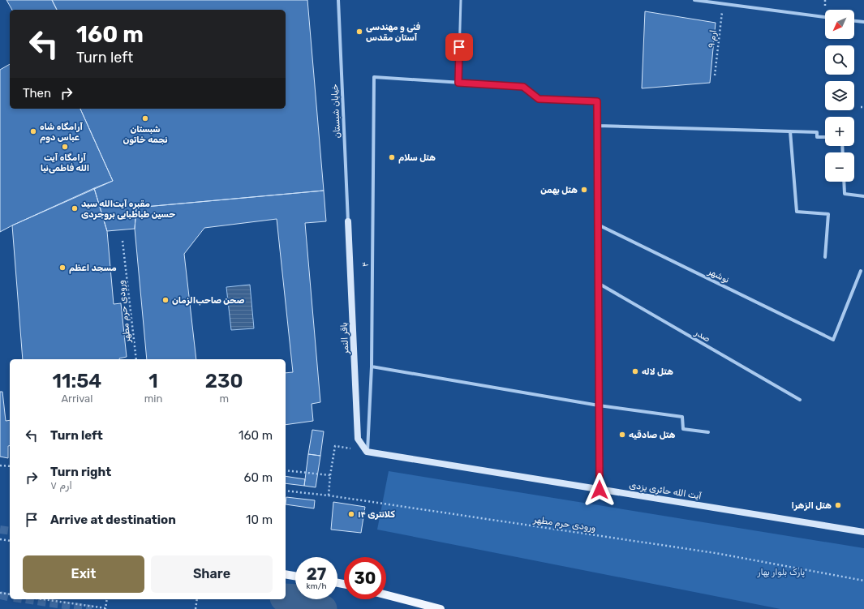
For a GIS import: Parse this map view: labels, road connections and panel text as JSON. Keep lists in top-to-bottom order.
{
  "streets": {
    "main road": ["باقر النمر", "آیت الله‌ حائری‌ یزدی"],
    "street": [
      "خیابان شبستان",
      "۴",
      "نوشهر",
      "صدر"
    ],
    "path": ["ارم ۹", "ورودی حرم مطهر"]
  },
  "crossings": [
    ["خیابان شبستان", "باقر النمر"],
    ["۴", "باقر النمر"],
    ["۴", "آیت الله‌ حائری‌ یزدی"],
    ["باقر النمر", "آیت الله‌ حائری‌ یزدی"]
  ],
  "parks": ["پارک بلوار بهار"],
  "places": [
    "فنی و مهندسی آستان مقدس",
    "شبستان نجمه خاتون",
    "آرامگاه شاه عباس دوم",
    "آرامگاه آیت الله فاطمی‌نیا",
    "هتل سلام",
    "هتل بهمن",
    "مقبره آیت‌الله سید حسین طباطبایی بروجردی",
    "مسجد اعظم",
    "صحن صاحب‌الزمان",
    "هتل لاله",
    "هتل صادقیه",
    "هتل الزهرا",
    "کلانتری ۱۴"
  ],
  "north": "bottom left",
  "page": {
    "map_buttons": ["+", "−"],
    "turn": ["160 m", "Turn left"],
    "then": "Then",
    "eta": [
      "11:54",
      "Arrival",
      "1",
      "min",
      "230",
      "m"
    ],
    "list": [
      {
        "name": "Turn left",
        "value": "160 m"
      },
      {
        "name": "Turn right",
        "note": "ارم ۷",
        "value": "60 m"
      },
      {
        "name": "Arrive at destination",
        "value": "10 m"
      }
    ],
    "buttons": ["Exit", "Share"],
    "speed": "27 km/h",
    "limit": "30"
  }
}
